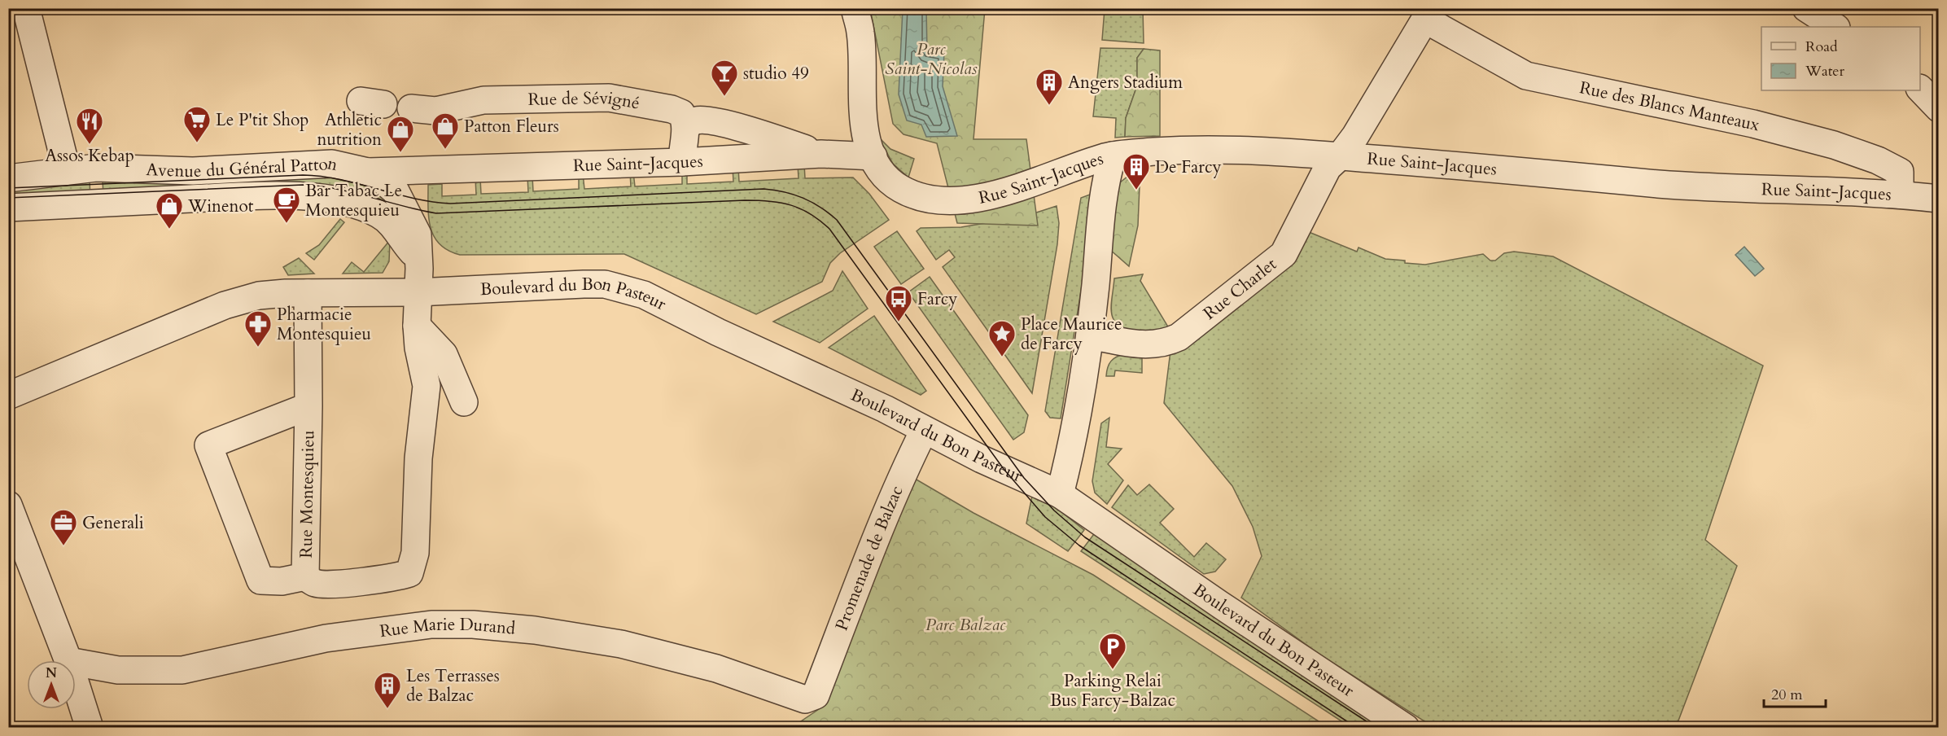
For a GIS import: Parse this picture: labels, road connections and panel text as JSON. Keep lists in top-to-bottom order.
{
  "streets": {
    "street": [
      "Rue de Sévigné",
      "Rue des Blancs Manteaux",
      "Rue Saint-Jacques",
      "Avenue du Général Patton",
      "Rue Charlet",
      "Boulevard du Bon Pasteur",
      "Rue Montesquieu",
      "Promenade de Balzac",
      "Rue Marie Durand"
    ]
  },
  "crossings": [
    ["Rue des Blancs Manteaux", "Rue Saint-Jacques"],
    ["Rue des Blancs Manteaux", "Rue Charlet"],
    ["Rue Saint-Jacques", "Avenue du Général Patton"],
    ["Rue Saint-Jacques", "Rue Charlet"],
    ["Avenue du Général Patton", "Boulevard du Bon Pasteur"],
    ["Avenue du Général Patton", "Rue Montesquieu"],
    ["Boulevard du Bon Pasteur", "Promenade de Balzac"],
    ["Promenade de Balzac", "Rue Marie Durand"]
  ],
  "parks": ["Parc Saint-Nicolas", "Parc Balzac"],
  "places": {
    "bar": ["studio 49"],
    "building": ["Angers Stadium", "De Farcy", "Les Terrasses de Balzac"],
    "supermarket": ["Le P'tit Shop"],
    "restaurant": ["Assos Kebap"],
    "shop": ["Patton Fleurs", "Athletic nutrition", "Winenot"],
    "cafe": ["Bar Tabac Le Montesquieu"],
    "bus stop": ["Farcy"],
    "pharmacy": ["Pharmacie Montesquieu"],
    "place": ["Place Maurice de Farcy"],
    "office": ["Generali"],
    "parking": ["Parking Relai Bus Farcy-Balzac"]
  },
  "legend": ["Road", "Water"],
  "scale_bar": "20 m",
  "north": "top"
}
